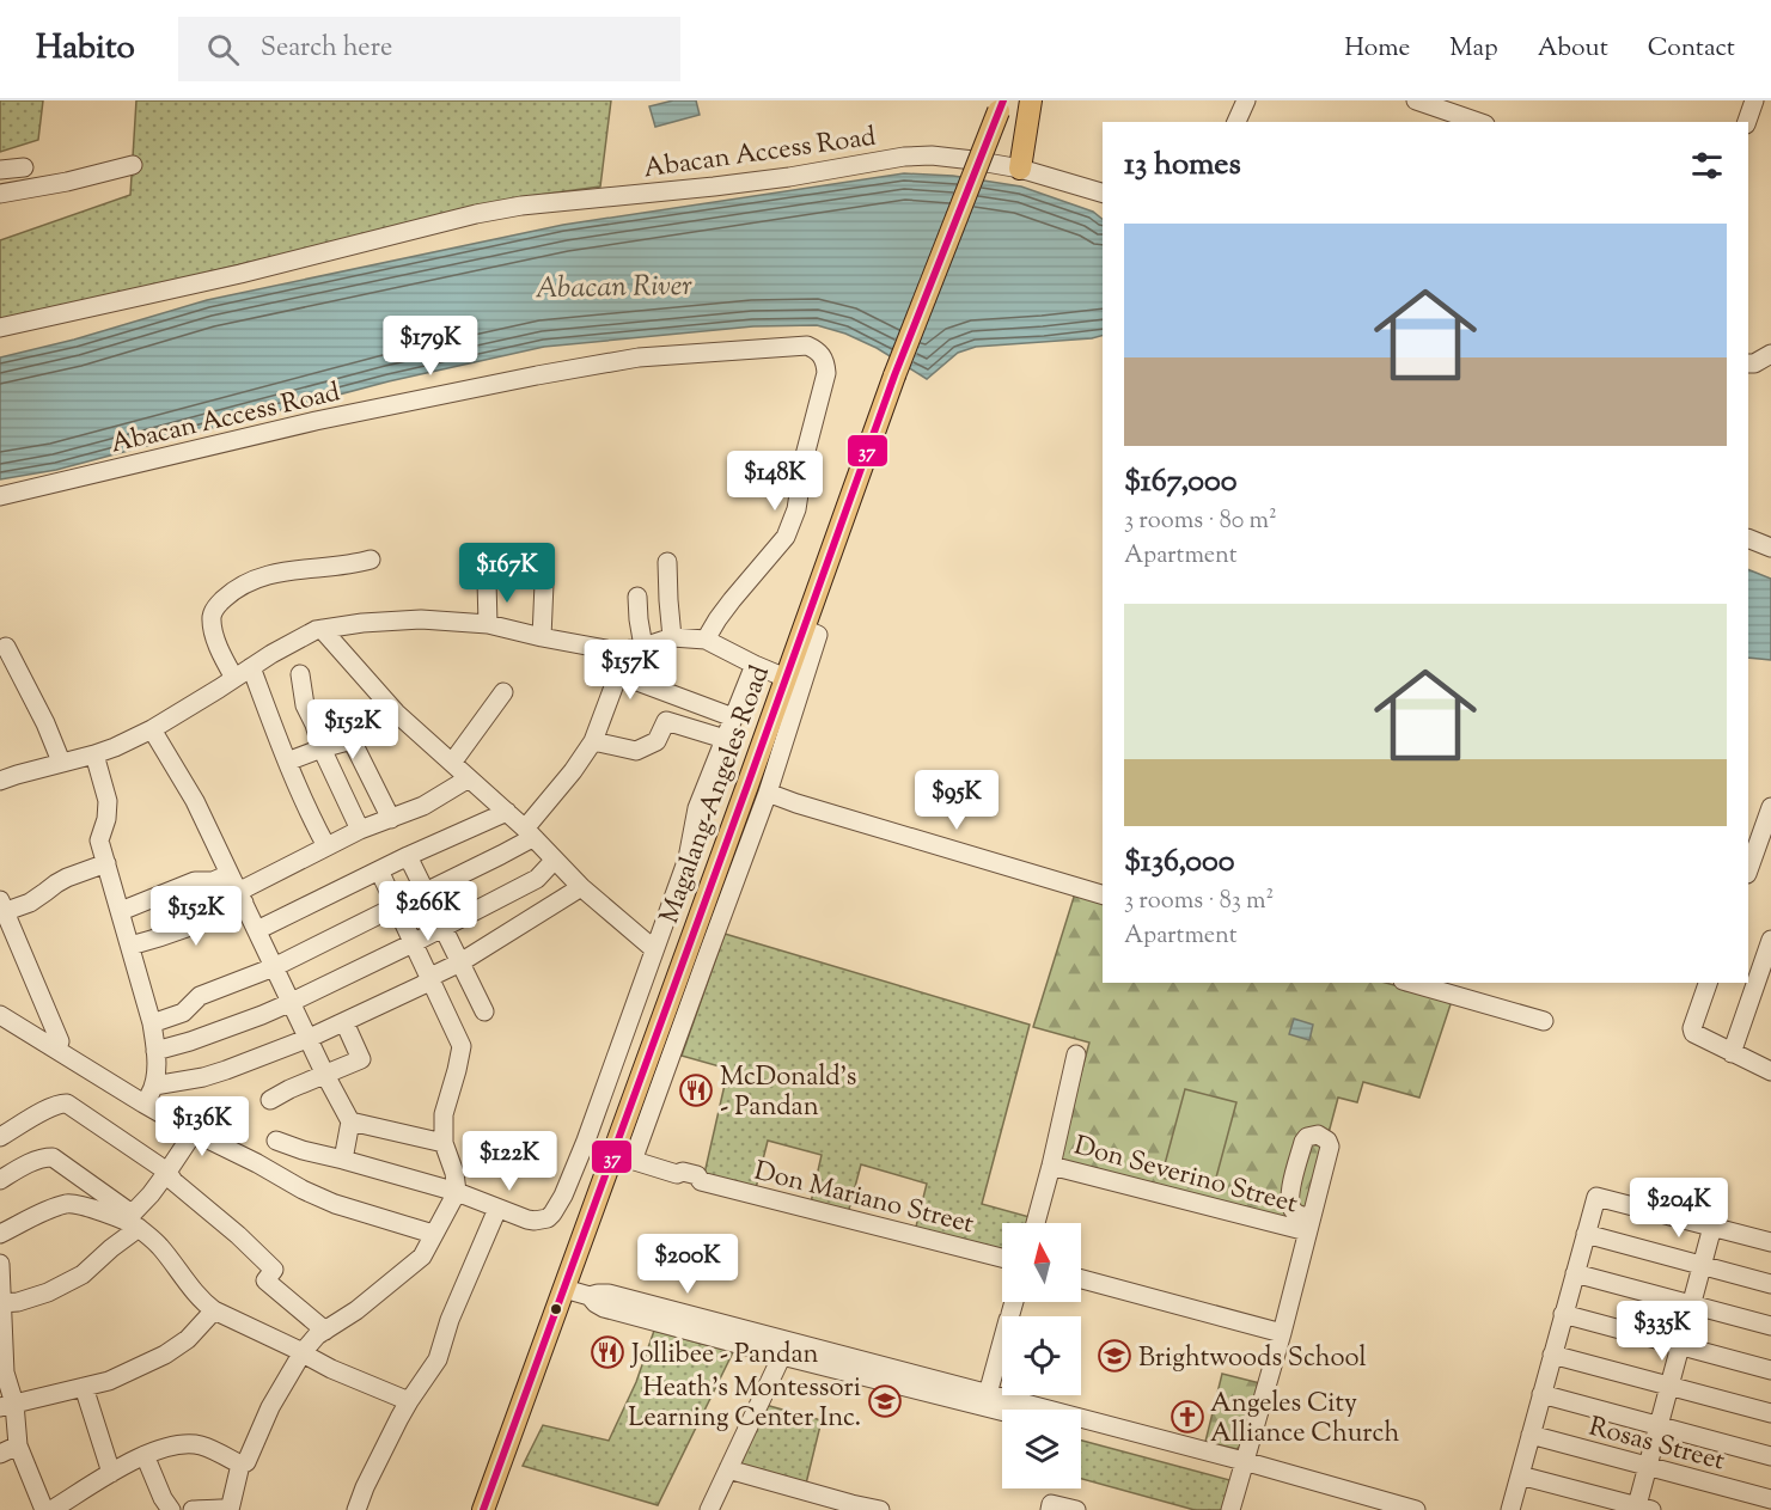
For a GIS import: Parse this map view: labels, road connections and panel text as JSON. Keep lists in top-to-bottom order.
{
  "streets": {
    "main road": ["Magalang-Angeles Road"],
    "street": [
      "Abacan Access Road",
      "Don Severino Street",
      "Don Mariano Street",
      "Rosas Street"
    ]
  },
  "crossings": [
    ["Magalang-Angeles Road", "Don Mariano Street"]
  ],
  "water": ["Abacan River"],
  "places": {
    "restaurant": ["McDonald's - Pandan", "Jollibee - Pandan"],
    "school or university": ["Brightwoods School", "Heath's Montessori Learning Center Inc."],
    "church": ["Angeles City Alliance Church"]
  },
  "lines": ["transit line 37"],
  "north": "top",
  "page": {
    "header": "Habito",
    "search": "Search here",
    "nav": [
      "Home",
      "Map",
      "About",
      "Contact"
    ],
    "heading": "13 homes",
    "list": [
      {
        "name": "$167,000",
        "note": "3 rooms · 80 m² · Apartment"
      },
      {
        "name": "$136,000",
        "note": "3 rooms · 83 m² · Apartment"
      }
    ],
    "price": [
      "$179K",
      "$148K",
      "$167K",
      "$157K",
      "$152K",
      "$95K",
      "$266K",
      "$152K",
      "$136K",
      "$122K",
      "$204K",
      "$200K",
      "$335K"
    ]
  }
}
